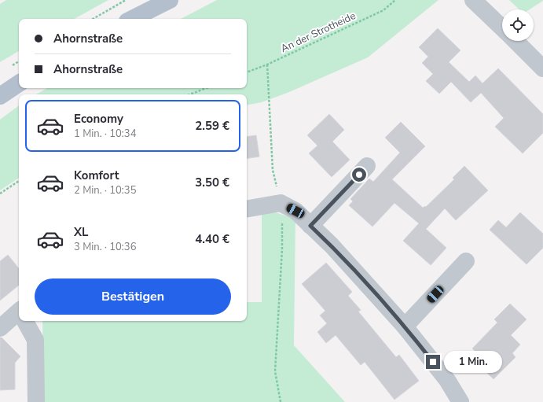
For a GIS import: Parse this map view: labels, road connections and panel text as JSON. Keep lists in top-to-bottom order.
{
  "streets": {
    "path": ["An der Strotheide"]
  },
  "page": {
    "banner": ["Ahornstraße", "Ahornstraße"],
    "list": [
      {
        "name": "Economy",
        "note": "1 Min. · 10:34",
        "value": "2.59 €"
      },
      {
        "name": "Komfort",
        "note": "2 Min. · 10:35",
        "value": "3.50 €"
      },
      {
        "name": "XL",
        "note": "3 Min. · 10:36",
        "value": "4.40 €"
      }
    ],
    "buttons": "Bestätigen",
    "bubble": "1 Min."
  }
}
